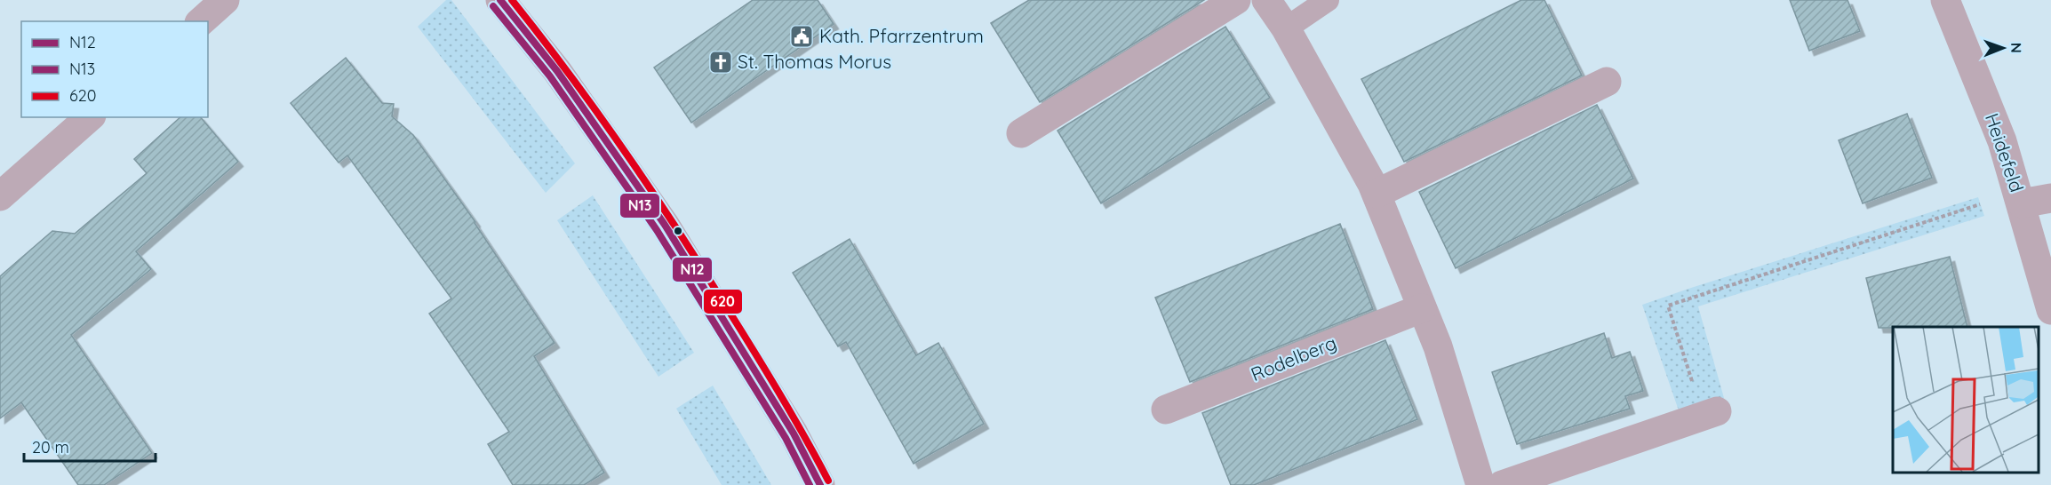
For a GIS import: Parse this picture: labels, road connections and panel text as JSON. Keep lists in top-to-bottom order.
{
  "streets": {
    "street": ["Heidefeld", "Rodelberg"]
  },
  "places": {
    "public building": ["Kath. Pfarrzentrum"],
    "church": ["St. Thomas Morus"]
  },
  "lines": ["transit line N12", "transit line 620", "transit line N13"],
  "legend": ["N12", "N13", "620"],
  "scale_bar": "20 m",
  "north": "right"
}
